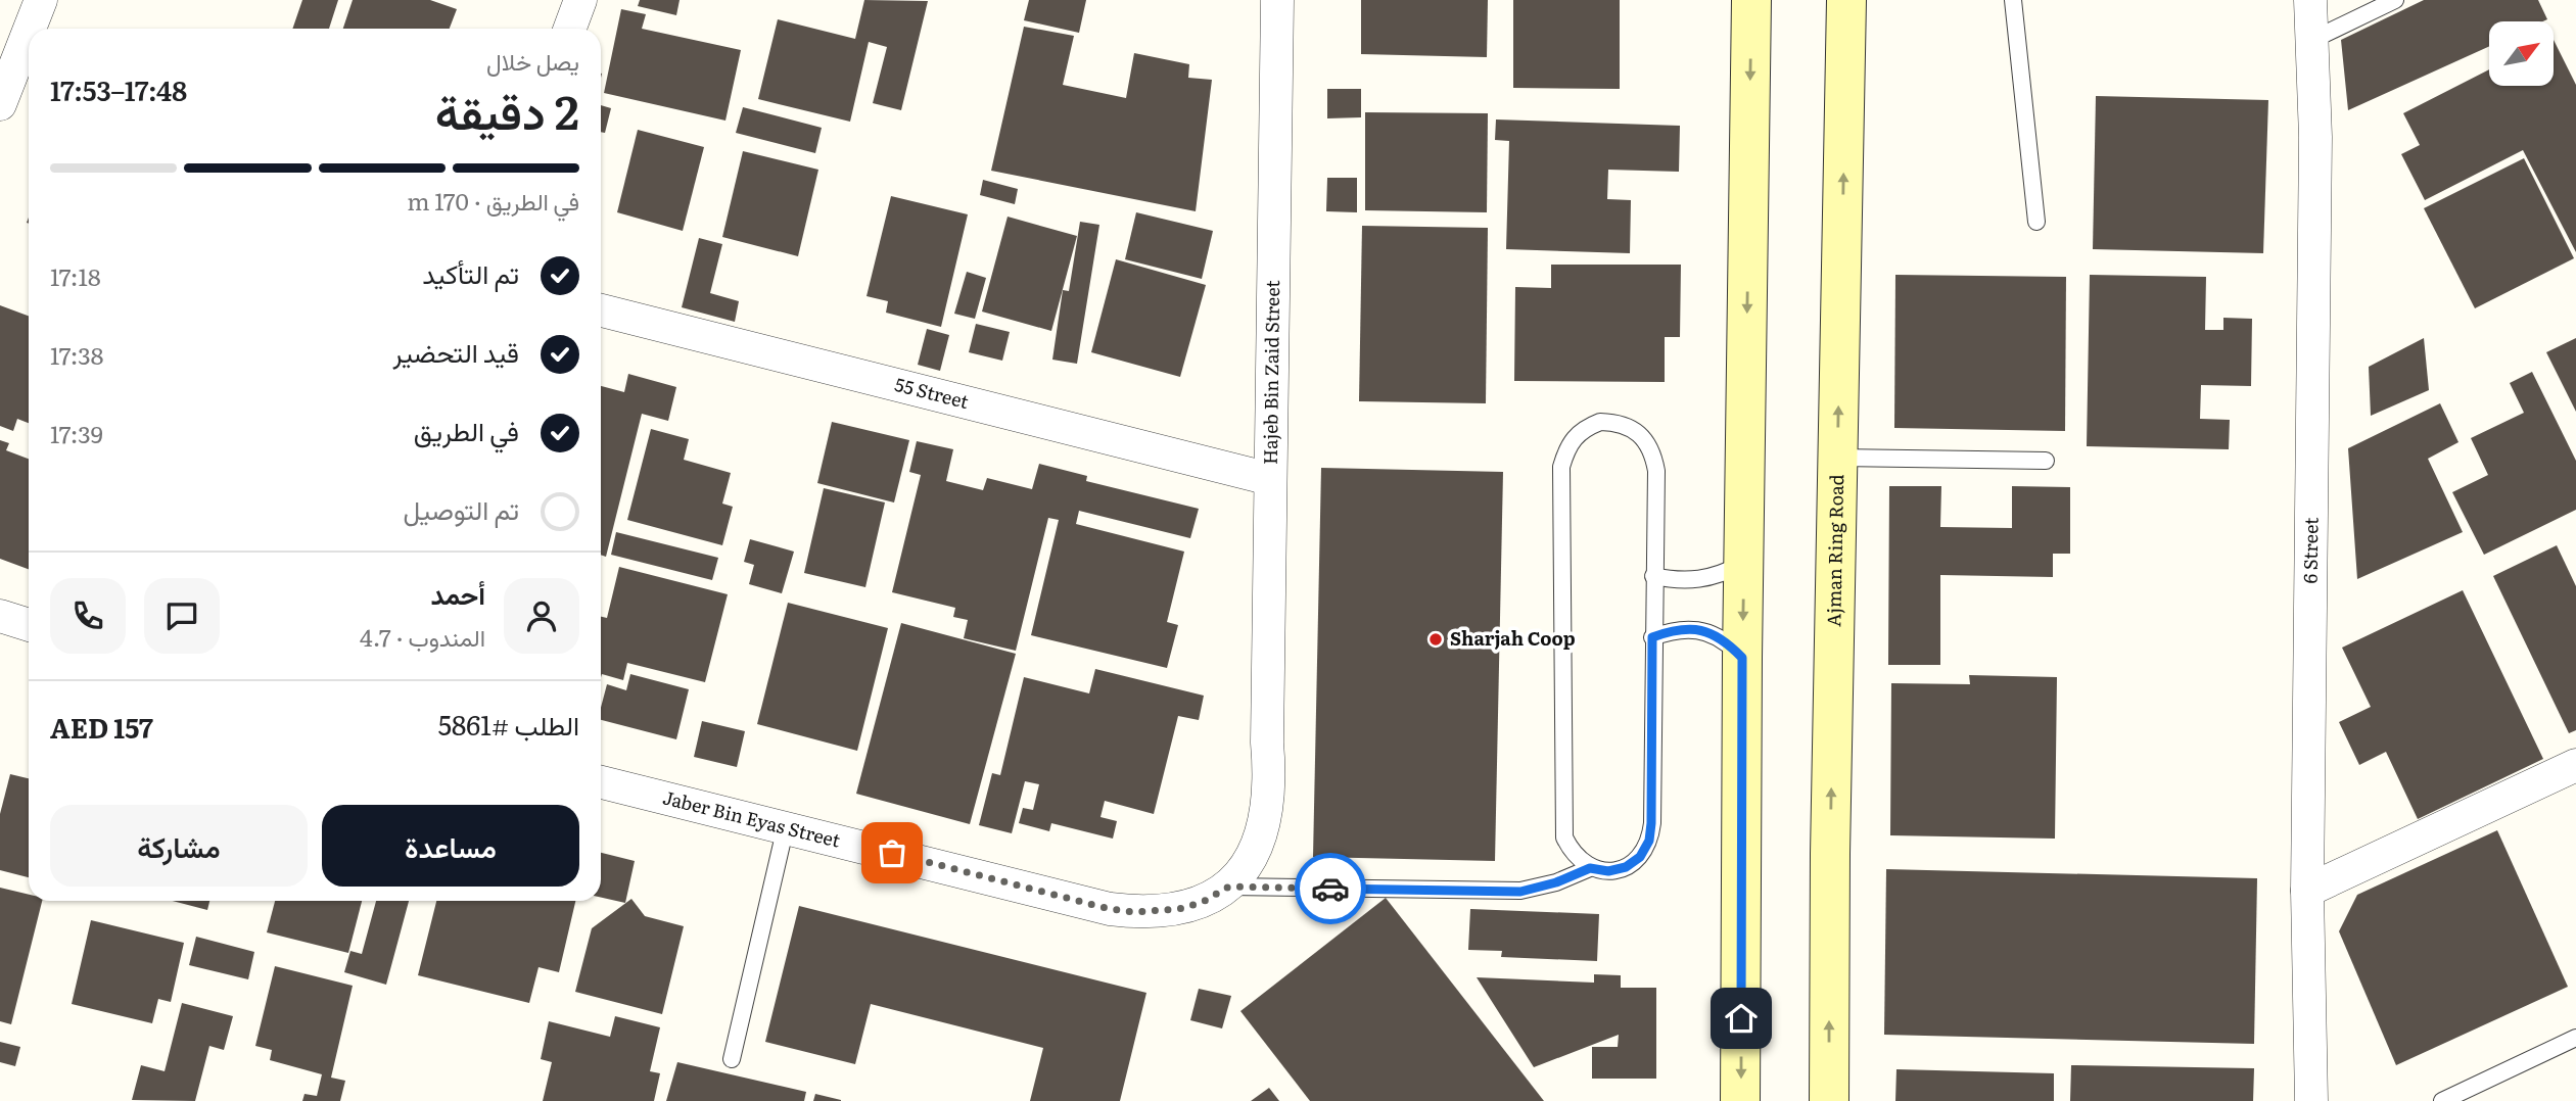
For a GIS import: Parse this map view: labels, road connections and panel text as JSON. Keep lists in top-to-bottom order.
{
  "streets": {
    "main road": ["Ajman Ring Road"],
    "street": [
      "Hajeb Bin Zaid Street",
      "55 Street",
      "6 Street",
      "Jaber Bin Eyas Street"
    ]
  },
  "crossings": [
    ["Hajeb Bin Zaid Street", "55 Street"],
    ["Hajeb Bin Zaid Street", "Jaber Bin Eyas Street"]
  ],
  "places": ["Sharjah Coop"],
  "north": "top right",
  "page": {
    "heading": ["2 دقيقة", "يصل خلال", "17:48–17:53"],
    "panel": [
      "أحمد",
      "المندوب · 4.7",
      "الطلب #5861",
      "AED 157"
    ],
    "bar": "في الطريق · 170 m",
    "list": [
      ["تم التأكيد", "17:18"],
      ["قيد التحضير", "17:38"],
      ["في الطريق", "17:39"],
      "تم التوصيل"
    ],
    "buttons": ["مساعدة", "مشاركة"]
  }
}
